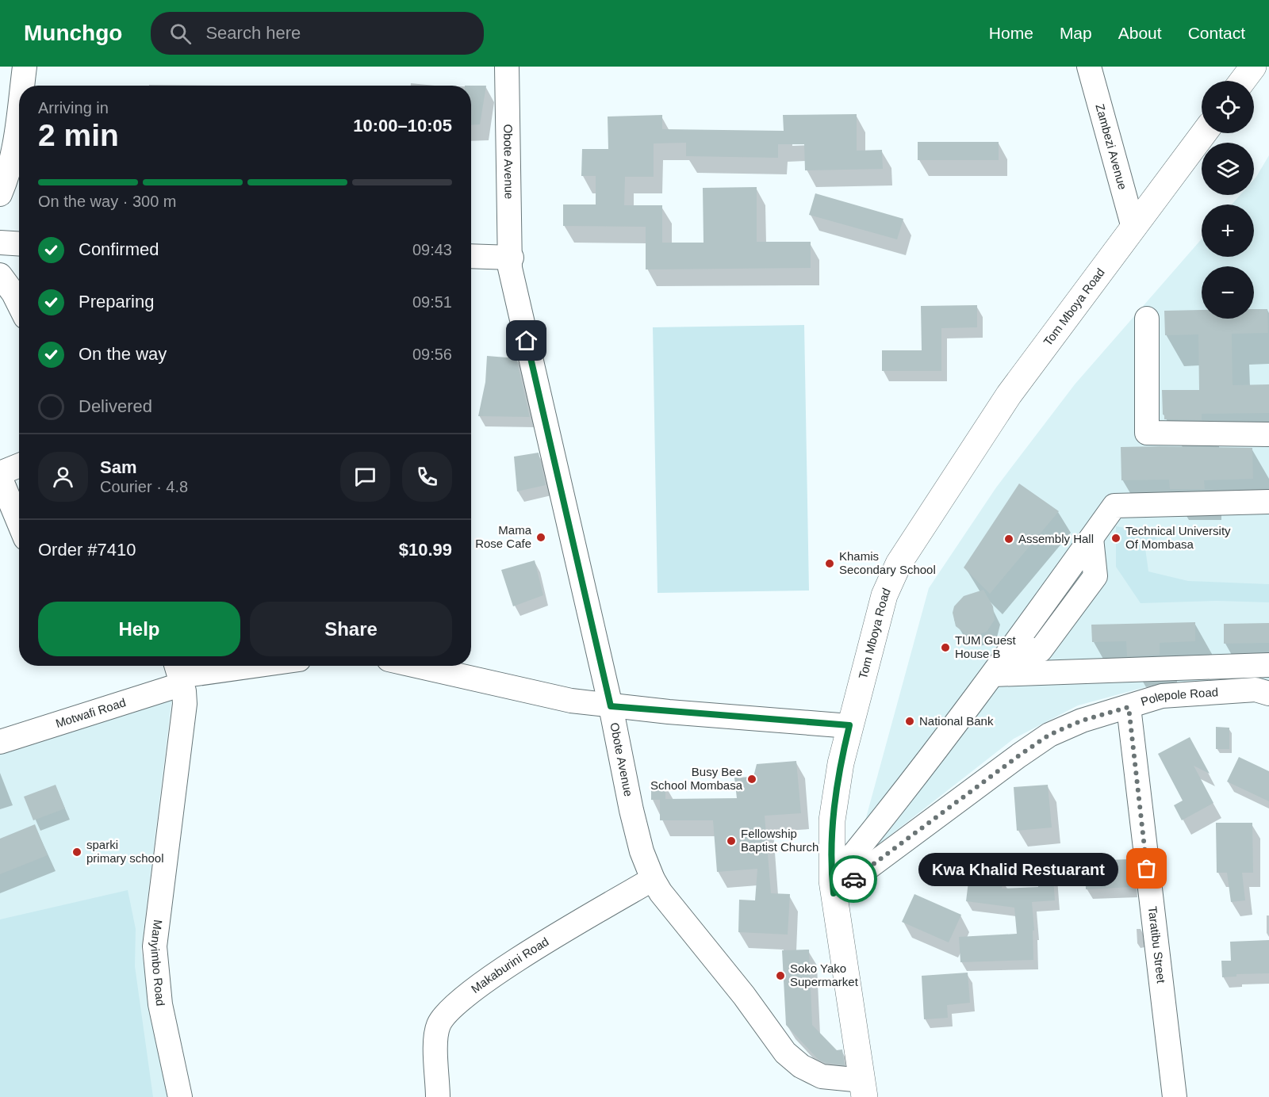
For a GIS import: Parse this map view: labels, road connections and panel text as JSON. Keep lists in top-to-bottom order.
{
  "streets": {
    "main road": ["Tom Mboya Road"],
    "street": [
      "Zambezi Avenue",
      "Obote Avenue",
      "Polepole Road",
      "Motwafi Road",
      "Taratibu Street",
      "Manyimbo Road",
      "Makaburini Road"
    ]
  },
  "crossings": [
    ["Zambezi Avenue", "Tom Mboya Road"],
    ["Obote Avenue", "Tom Mboya Road"],
    ["Obote Avenue", "Makaburini Road"],
    ["Tom Mboya Road", "Polepole Road"],
    ["Polepole Road", "Taratibu Street"],
    ["Motwafi Road", "Manyimbo Road"]
  ],
  "places": [
    "Mama Rose Cafe",
    "Technical University Of Mombasa",
    "Assembly Hall",
    "Khamis Secondary School",
    "TUM Guest House B",
    "National Bank",
    "Busy Bee School Mombasa",
    "Fellowship Baptist Church",
    "sparki primary school",
    "Kwa Khalid Restuarant",
    "Soko Yako Supermarket"
  ],
  "page": {
    "header": "Munchgo",
    "search": "Search here",
    "nav": [
      "Home",
      "Map",
      "About",
      "Contact"
    ],
    "map_buttons": ["+", "−"],
    "heading": ["2 min", "Arriving in", "10:00–10:05"],
    "panel": [
      "Sam",
      "Courier · 4.8",
      "Order #7410",
      "$10.99"
    ],
    "bar": "On the way · 300 m",
    "list": [
      ["Confirmed", "09:43"],
      ["Preparing", "09:51"],
      ["On the way", "09:56"],
      "Delivered"
    ],
    "buttons": ["Help", "Share"],
    "bubble": "Kwa Khalid Restuarant"
  }
}
